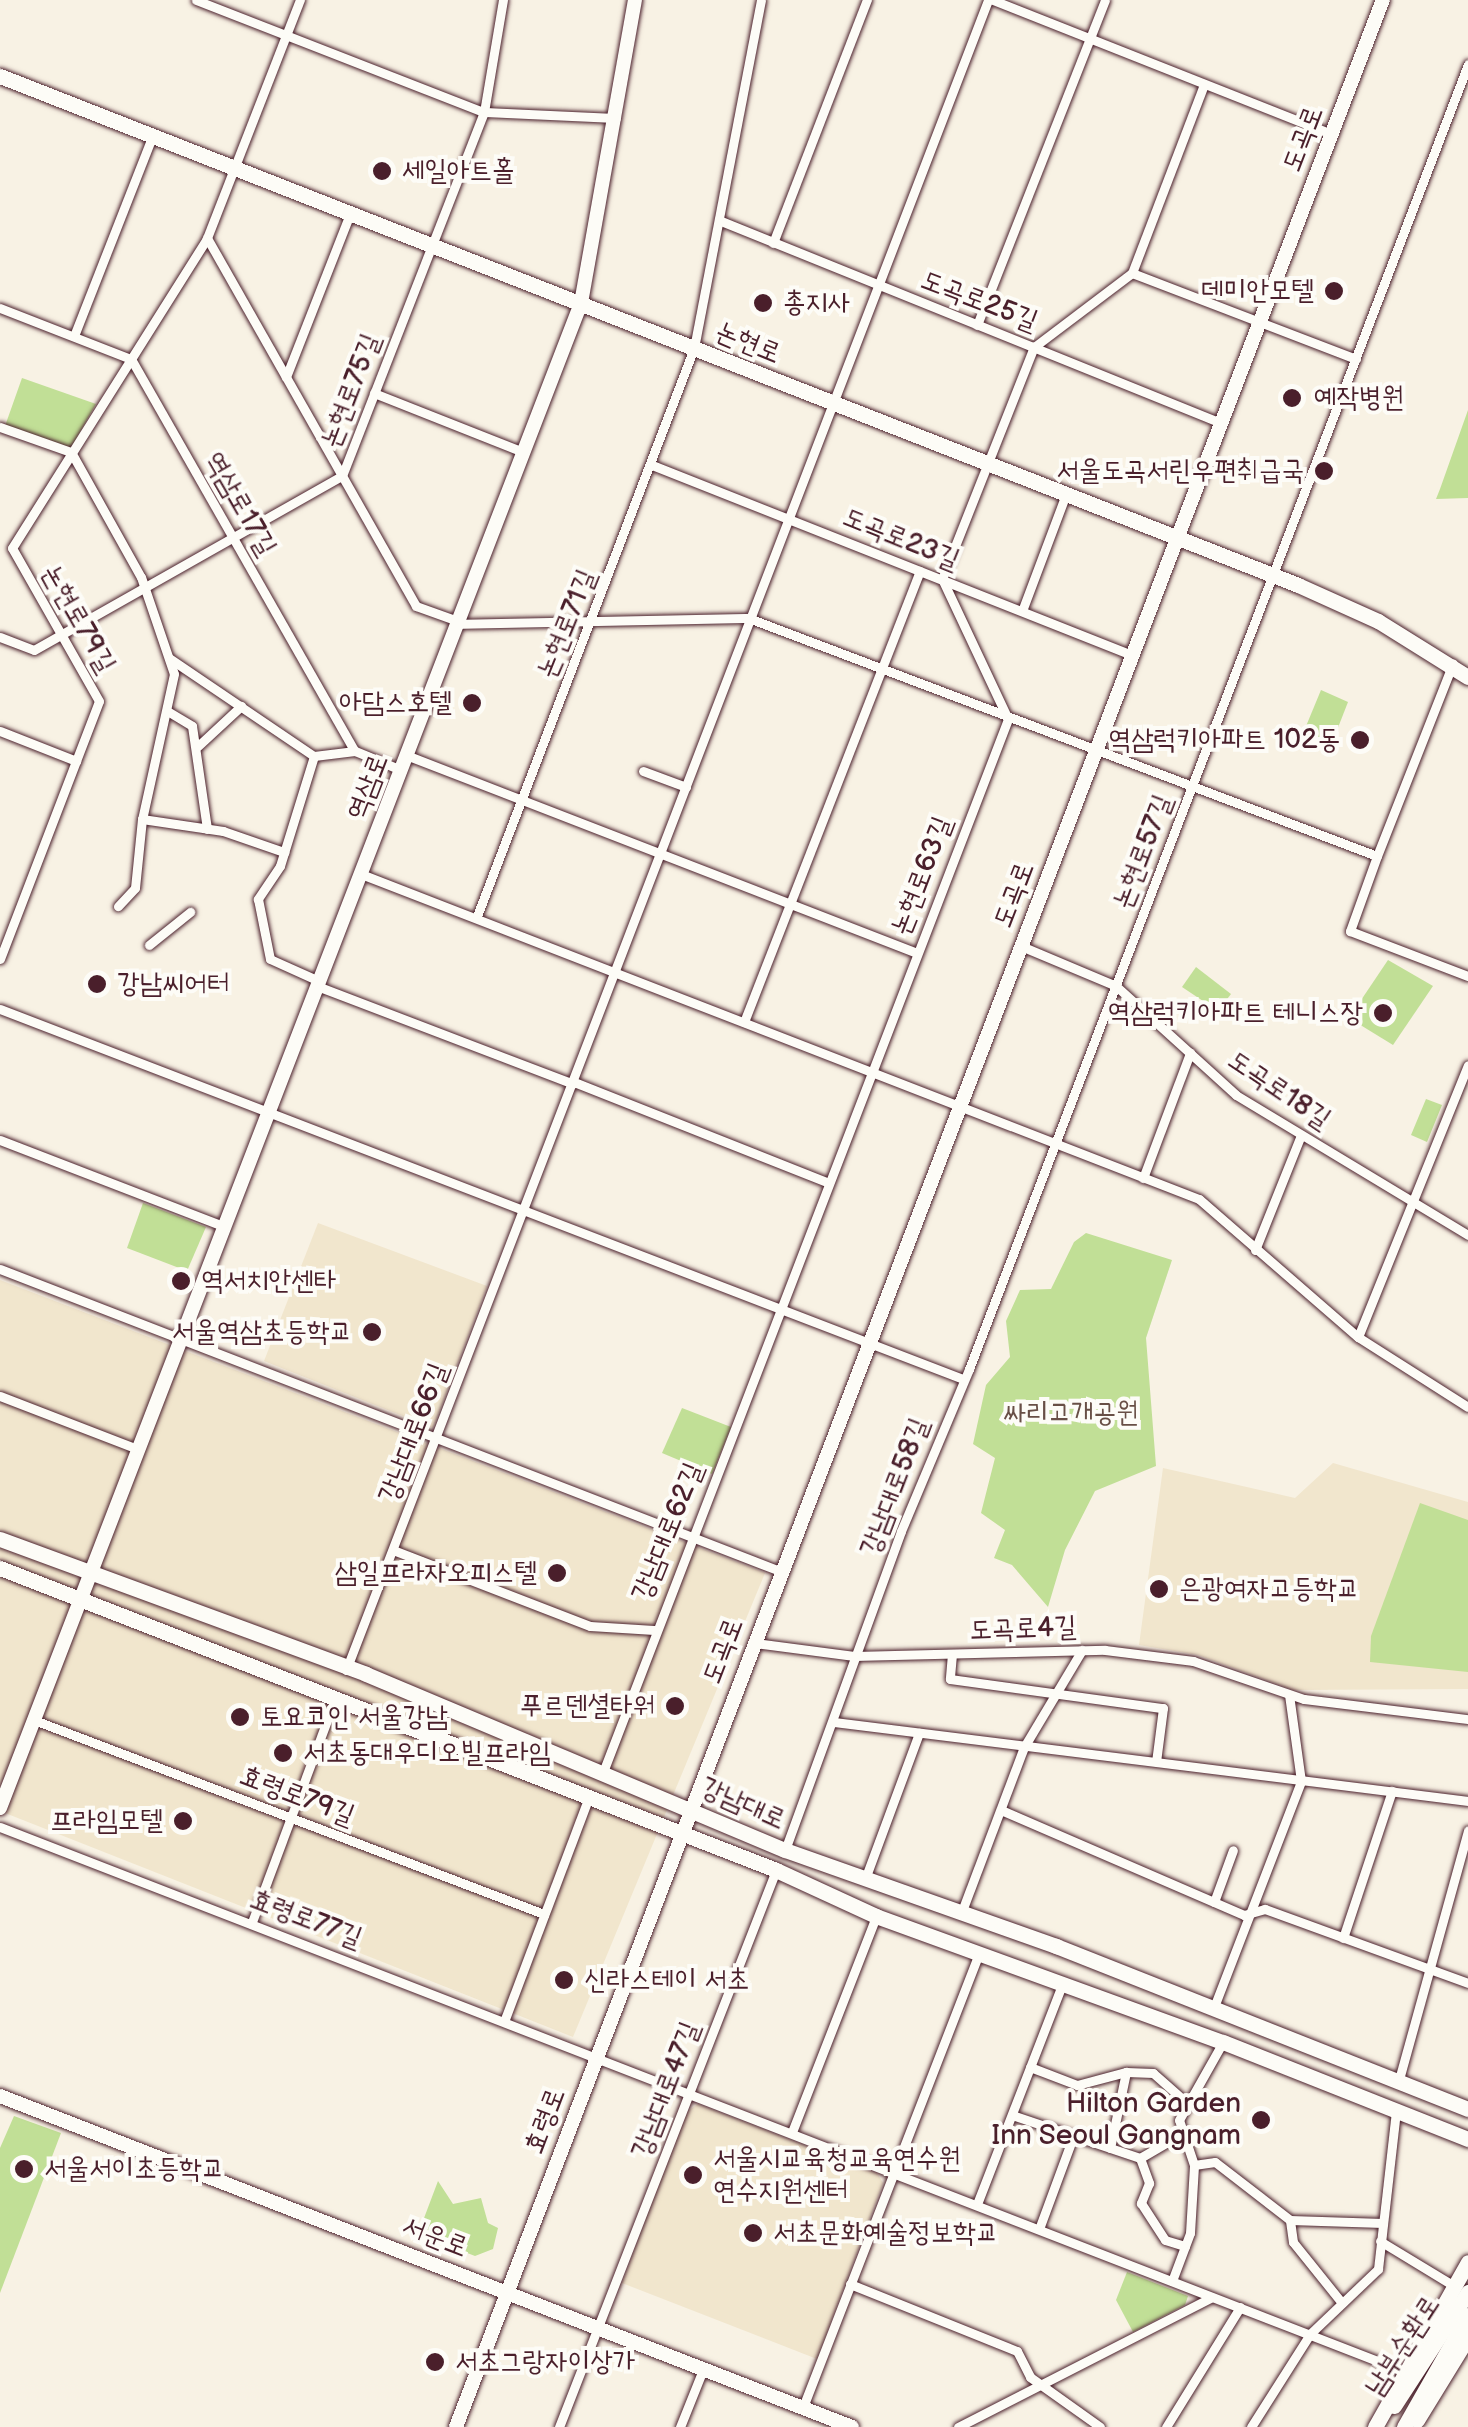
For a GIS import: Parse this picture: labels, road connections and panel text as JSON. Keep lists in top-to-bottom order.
{
  "streets": {
    "main road": [
      "도곡로",
      "논현로",
      "역삼로",
      "강남대로",
      "효령로",
      "서운로",
      "남부순환로"
    ],
    "street": [
      "도곡로25길",
      "논현로75길",
      "역삼로17길",
      "도곡로23길",
      "논현로79길",
      "논현로71길",
      "논현로57길",
      "논현로63길",
      "도곡로18길",
      "강남대로66길",
      "강남대로58길",
      "강남대로62길",
      "도곡로4길",
      "효령로79길",
      "효령로77길",
      "강남대로47길"
    ]
  },
  "crossings": [
    ["도곡로", "도곡로25길"],
    ["도곡로", "논현로"],
    ["도곡로", "도곡로23길"],
    ["도곡로", "도곡로18길"],
    ["도곡로", "도곡로4길"],
    ["도곡로", "강남대로"],
    ["도곡로", "효령로"],
    ["도곡로25길", "논현로71길"],
    ["도곡로25길", "강남대로66길"],
    ["논현로", "논현로75길"],
    ["논현로", "논현로79길"],
    ["논현로", "논현로71길"],
    ["논현로", "역삼로"],
    ["논현로", "논현로57길"],
    ["논현로", "강남대로66길"],
    ["논현로75길", "역삼로17길"],
    ["논현로75길", "논현로79길"],
    ["역삼로17길", "논현로79길"],
    ["도곡로23길", "논현로71길"],
    ["도곡로23길", "강남대로66길"],
    ["역삼로", "효령로79길"],
    ["역삼로", "강남대로"],
    ["논현로57길", "도곡로18길"],
    ["논현로57길", "강남대로58길"],
    ["논현로63길", "강남대로62길"],
    ["강남대로66길", "강남대로"],
    ["강남대로58길", "도곡로4길"],
    ["강남대로58길", "강남대로"],
    ["강남대로62길", "강남대로"],
    ["강남대로", "강남대로47길"],
    ["강남대로", "효령로"],
    ["효령로77길", "강남대로47길"],
    ["효령로77길", "효령로"],
    ["강남대로47길", "서운로"],
    ["효령로", "서운로"]
  ],
  "parks": ["싸리고개공원"],
  "places": [
    "세일아트홀",
    "데미안모텔",
    "총지사",
    "예작병원",
    "서울도곡서린우편취급국",
    "아담스호텔",
    "역삼럭키아파트 102동",
    "강남씨어터",
    "역삼럭키아파트 테니스장",
    "역서치안센타",
    "서울역삼초등학교",
    "삼일프라자오피스텔",
    "은광여자고등학교",
    "푸르덴셜타워",
    "토요코인 서울강남",
    "서초동대우디오빌프라임",
    "프라임모텔",
    "신라스테이 서초",
    "Hilton Garden Inn Seoul Gangnam",
    "서울서이초등학교",
    "서울시교육청교육연수원 연수지원센터",
    "서초문화예술정보학교",
    "서초그랑자이상가"
  ]
}
